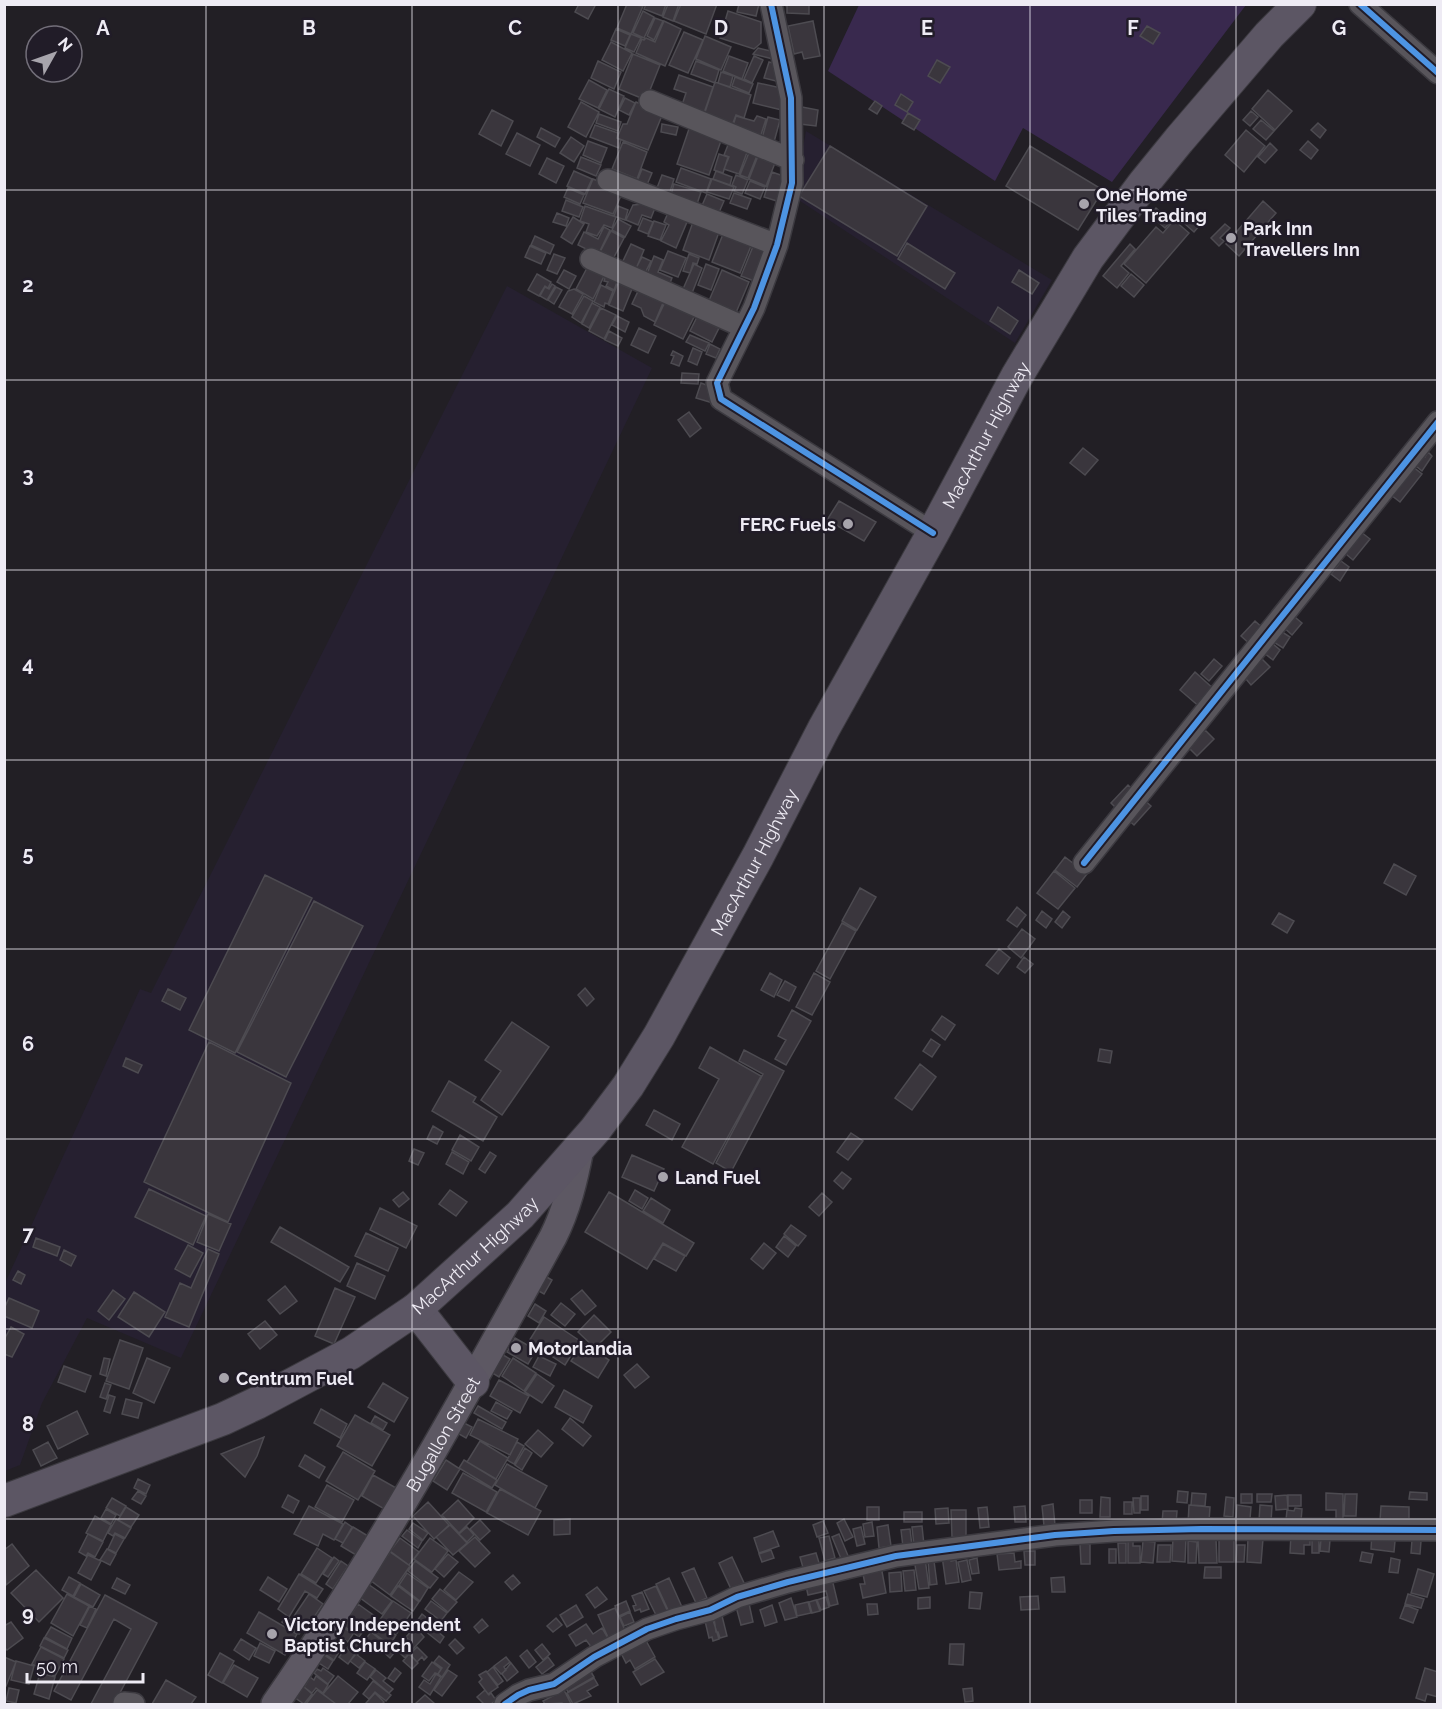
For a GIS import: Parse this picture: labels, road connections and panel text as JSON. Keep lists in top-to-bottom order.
{
  "streets": {
    "highway": ["MacArthur Highway"],
    "main road": ["Bugallon Street"]
  },
  "crossings": [
    ["MacArthur Highway", "Bugallon Street"]
  ],
  "places": [
    "One Home Tiles Trading",
    "Park Inn Travellers Inn",
    "FERC Fuels",
    "Land Fuel",
    "Motorlandia",
    "Centrum Fuel",
    "Victory Independent Baptist Church"
  ],
  "scale_bar": "50 m",
  "north": "top right",
  "grid": {
    "columns": [
      "A",
      "B",
      "C",
      "D",
      "E",
      "F",
      "G"
    ],
    "rows": [
      "2",
      "3",
      "4",
      "5",
      "6",
      "7",
      "8",
      "9"
    ]
  }
}
